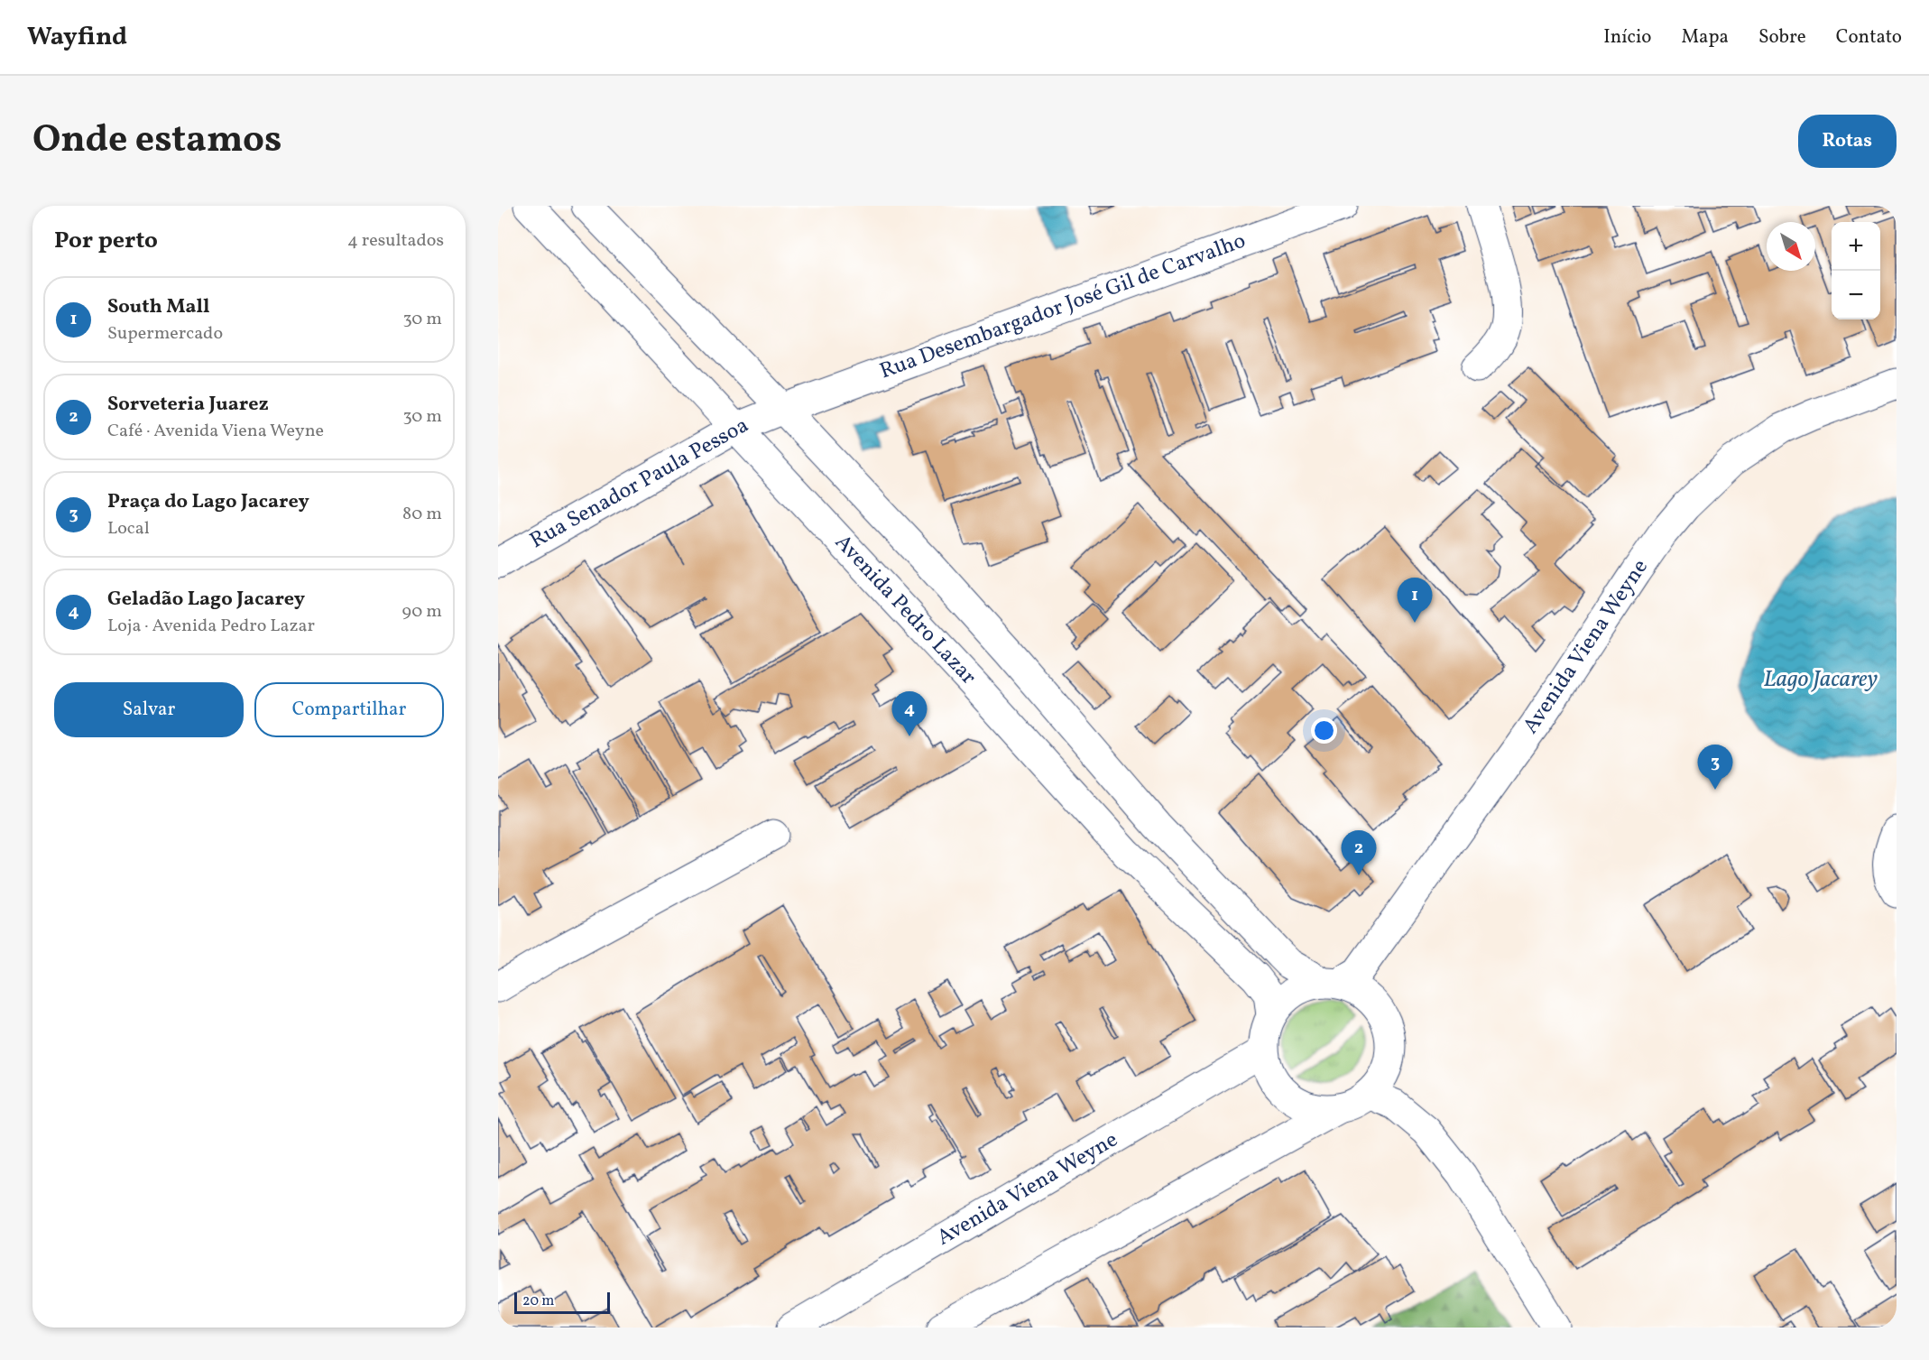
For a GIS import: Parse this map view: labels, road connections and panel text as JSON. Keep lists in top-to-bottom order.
{
  "streets": {
    "street": [
      "Rua Desembargador José Gil de Carvalho",
      "Rua Senador Paula Pessoa",
      "Avenida Pedro Lazar",
      "Avenida Viena Weyne"
    ]
  },
  "crossings": [
    ["Rua Desembargador José Gil de Carvalho", "Rua Senador Paula Pessoa"],
    ["Rua Senador Paula Pessoa", "Avenida Pedro Lazar"],
    ["Avenida Pedro Lazar", "Avenida Viena Weyne"]
  ],
  "water": ["Lago Jacarey"],
  "scale_bar": "20 m",
  "north": "bottom right",
  "page": {
    "header": "Wayfind",
    "nav": [
      "Início",
      "Mapa",
      "Sobre",
      "Contato"
    ],
    "title": "Onde estamos",
    "buttons": [
      "Rotas",
      ["Salvar", "Compartilhar"]
    ],
    "heading": ["Por perto", "4 resultados"],
    "map_buttons": ["+", "−"],
    "list": [
      {
        "mark": "1",
        "name": "South Mall",
        "note": "Supermercado",
        "value": "30 m"
      },
      {
        "mark": "2",
        "name": "Sorveteria Juarez",
        "note": "Café · Avenida Viena Weyne",
        "value": "30 m"
      },
      {
        "mark": "3",
        "name": "Praça do Lago Jacarey",
        "note": "Local",
        "value": "80 m"
      },
      {
        "mark": "4",
        "name": "Geladão Lago Jacarey",
        "note": "Loja · Avenida Pedro Lazar",
        "value": "90 m"
      }
    ],
    "pins": [
      "1",
      "4",
      "3",
      "2"
    ],
    "scale": "20 m"
  }
}
